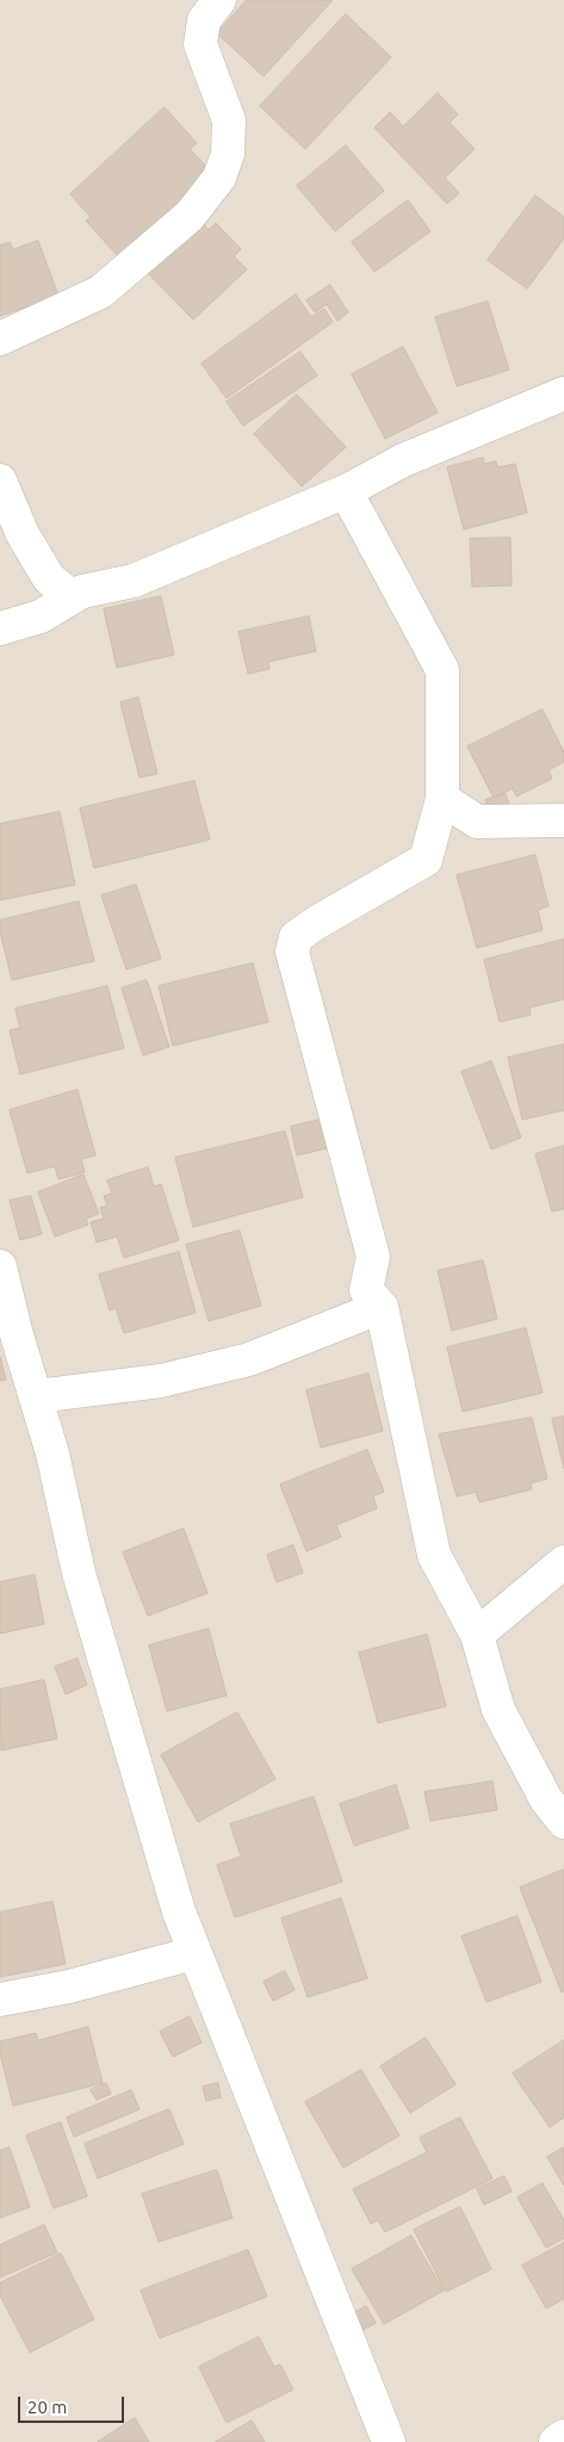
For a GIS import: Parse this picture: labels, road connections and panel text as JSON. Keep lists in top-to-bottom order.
{
  "scale_bar": "20 m"
}
